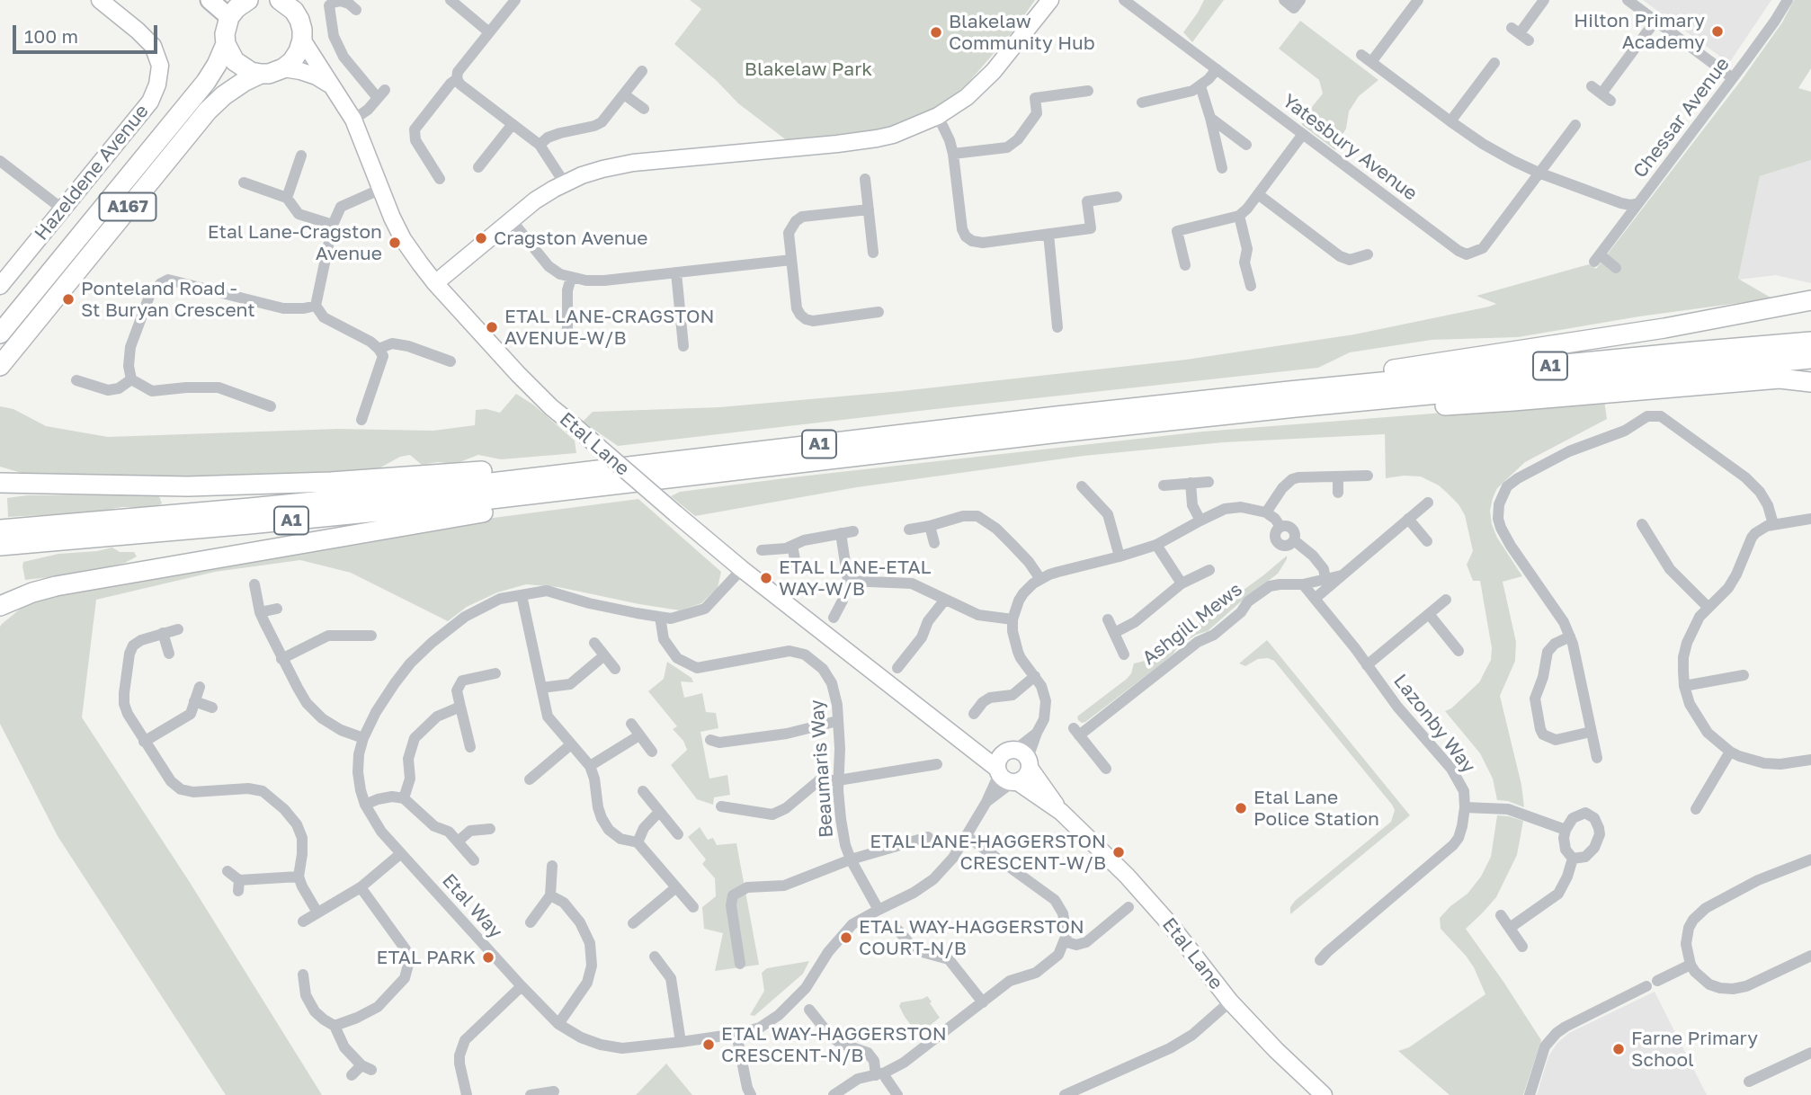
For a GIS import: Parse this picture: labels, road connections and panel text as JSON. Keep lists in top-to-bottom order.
{
  "streets": {
    "highway": ["A167", "A1"],
    "street": [
      "Chessar Avenue",
      "Yatesbury Avenue",
      "Hazeldene Avenue",
      "Etal Lane",
      "Ashgill Mews",
      "Lazonby Way",
      "Beaumaris Way",
      "Etal Way"
    ]
  },
  "crossings": [
    ["Etal Lane", "Etal Way"],
    ["Ashgill Mews", "Lazonby Way"],
    ["Beaumaris Way", "Etal Way"]
  ],
  "parks": ["Blakelaw Park"],
  "places": [
    "Hilton Primary Academy",
    "Blakelaw Community Hub",
    "Cragston Avenue",
    "Etal Lane-Cragston Avenue",
    "Ponteland Road - St Buryan Crescent",
    "ETAL LANE-CRAGSTON AVENUE-W/B",
    "ETAL LANE-ETAL WAY-W/B",
    "Etal Lane Police Station",
    "ETAL LANE-HAGGERSTON CRESCENT-W/B",
    "ETAL WAY-HAGGERSTON COURT-N/B",
    "ETAL PARK",
    "ETAL WAY-HAGGERSTON CRESCENT-N/B",
    "Farne Primary School"
  ],
  "scale_bar": "100 m"
}
